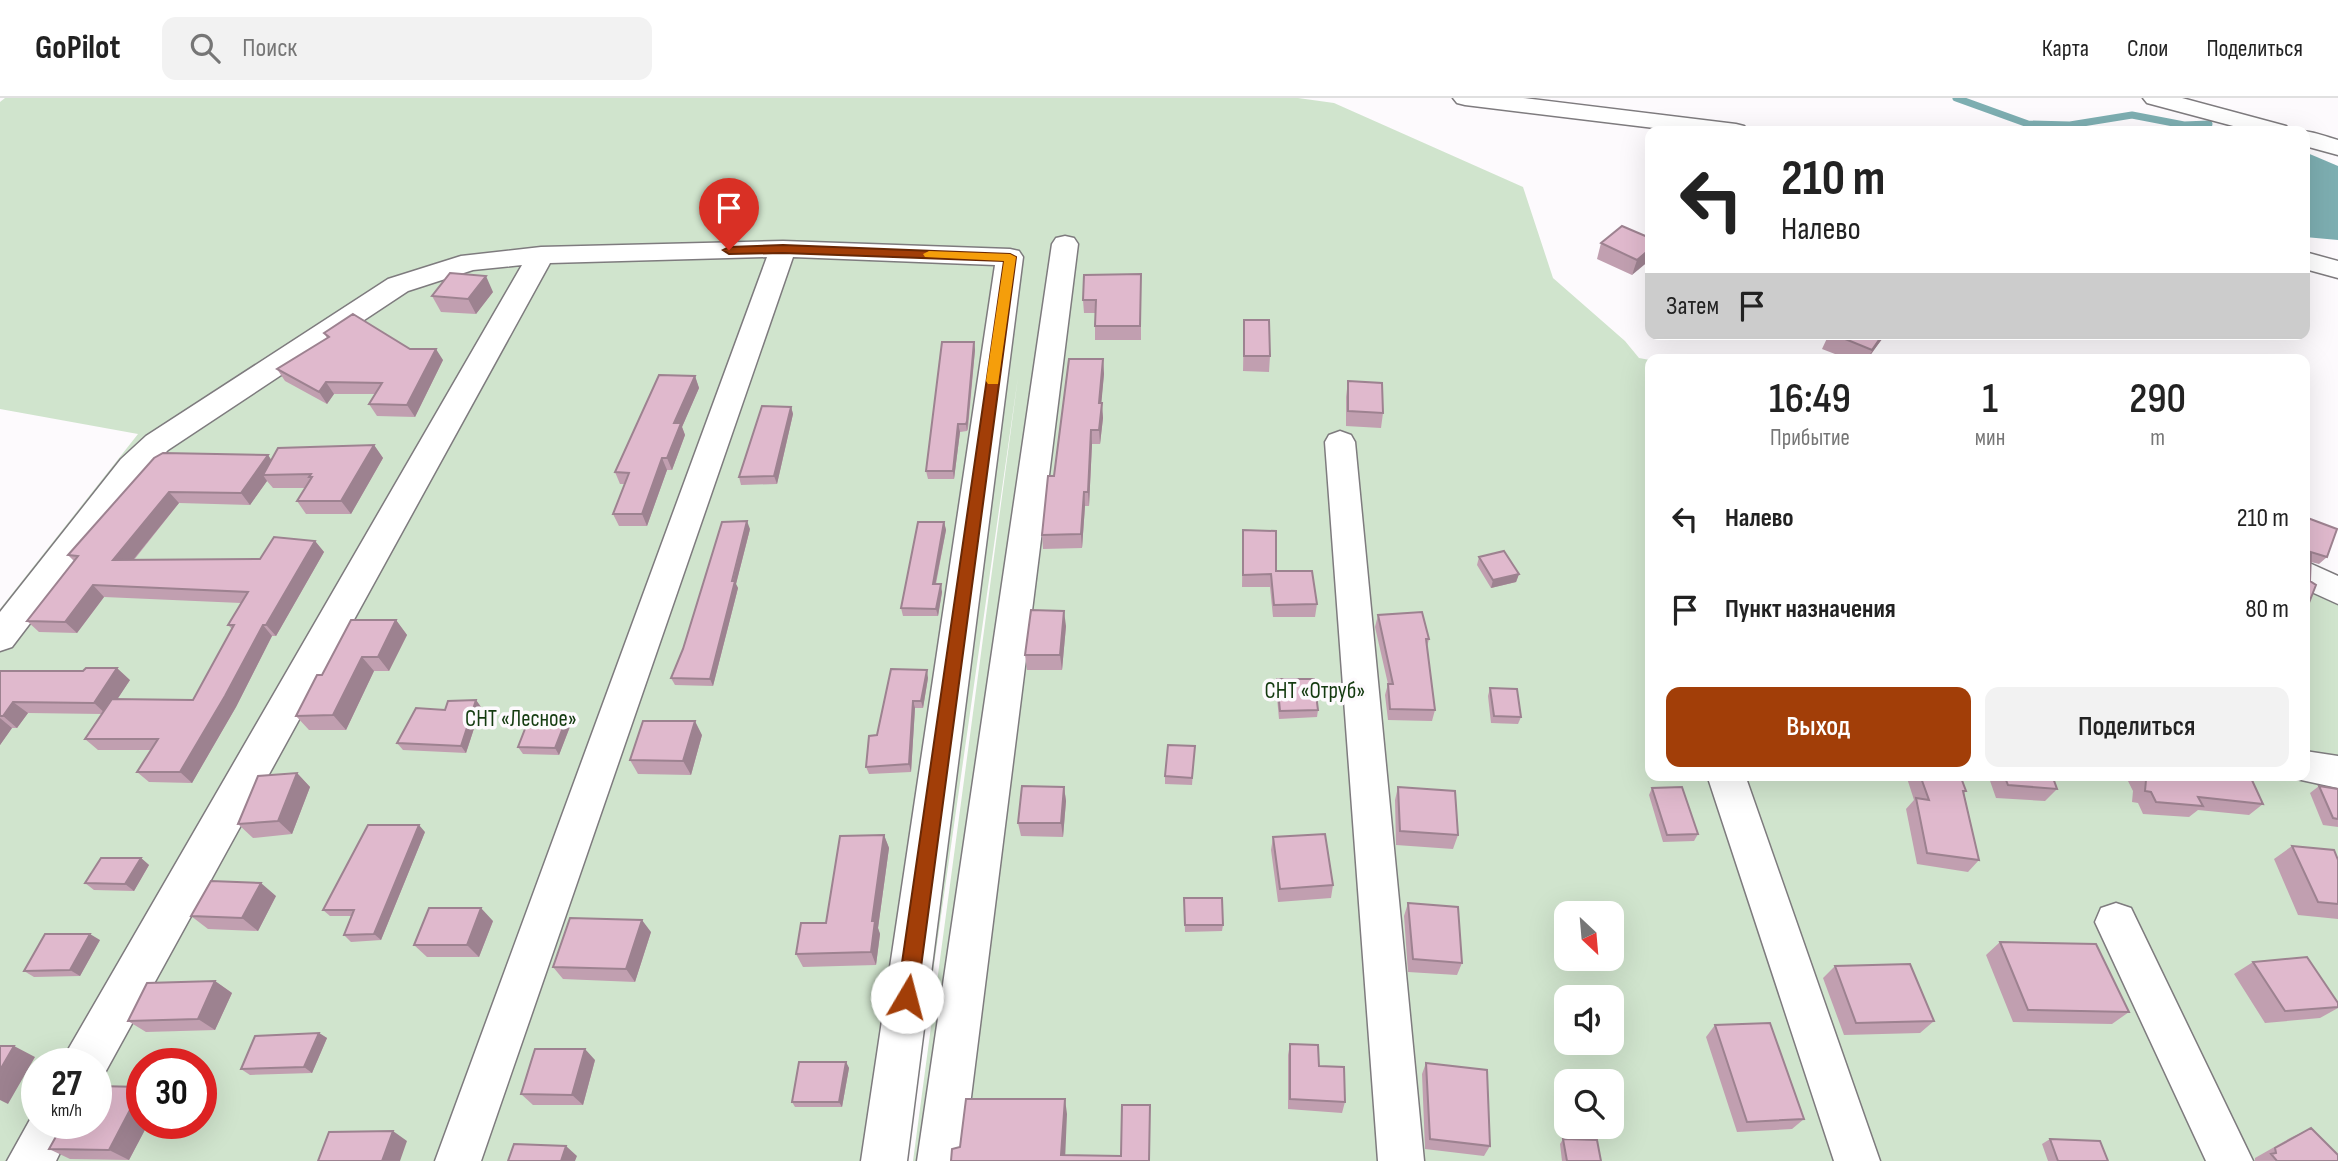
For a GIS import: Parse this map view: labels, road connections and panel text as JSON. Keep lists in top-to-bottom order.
{
  "parks": ["СНТ «Отруб»", "СНТ «Лесное»"],
  "north": "bottom right",
  "page": {
    "header": "GoPilot",
    "search": "Поиск",
    "nav": ["Карта", "Слои", "Поделиться"],
    "turn": ["210 m", "Налево"],
    "then": "Затем",
    "eta": [
      "16:49",
      "Прибытие",
      "1",
      "мин",
      "290",
      "m"
    ],
    "list": [
      {
        "name": "Налево",
        "value": "210 m"
      },
      {
        "name": "Пункт назначения",
        "value": "80 m"
      }
    ],
    "buttons": ["Выход", "Поделиться"],
    "speed": "27 km/h",
    "limit": "30"
  }
}
